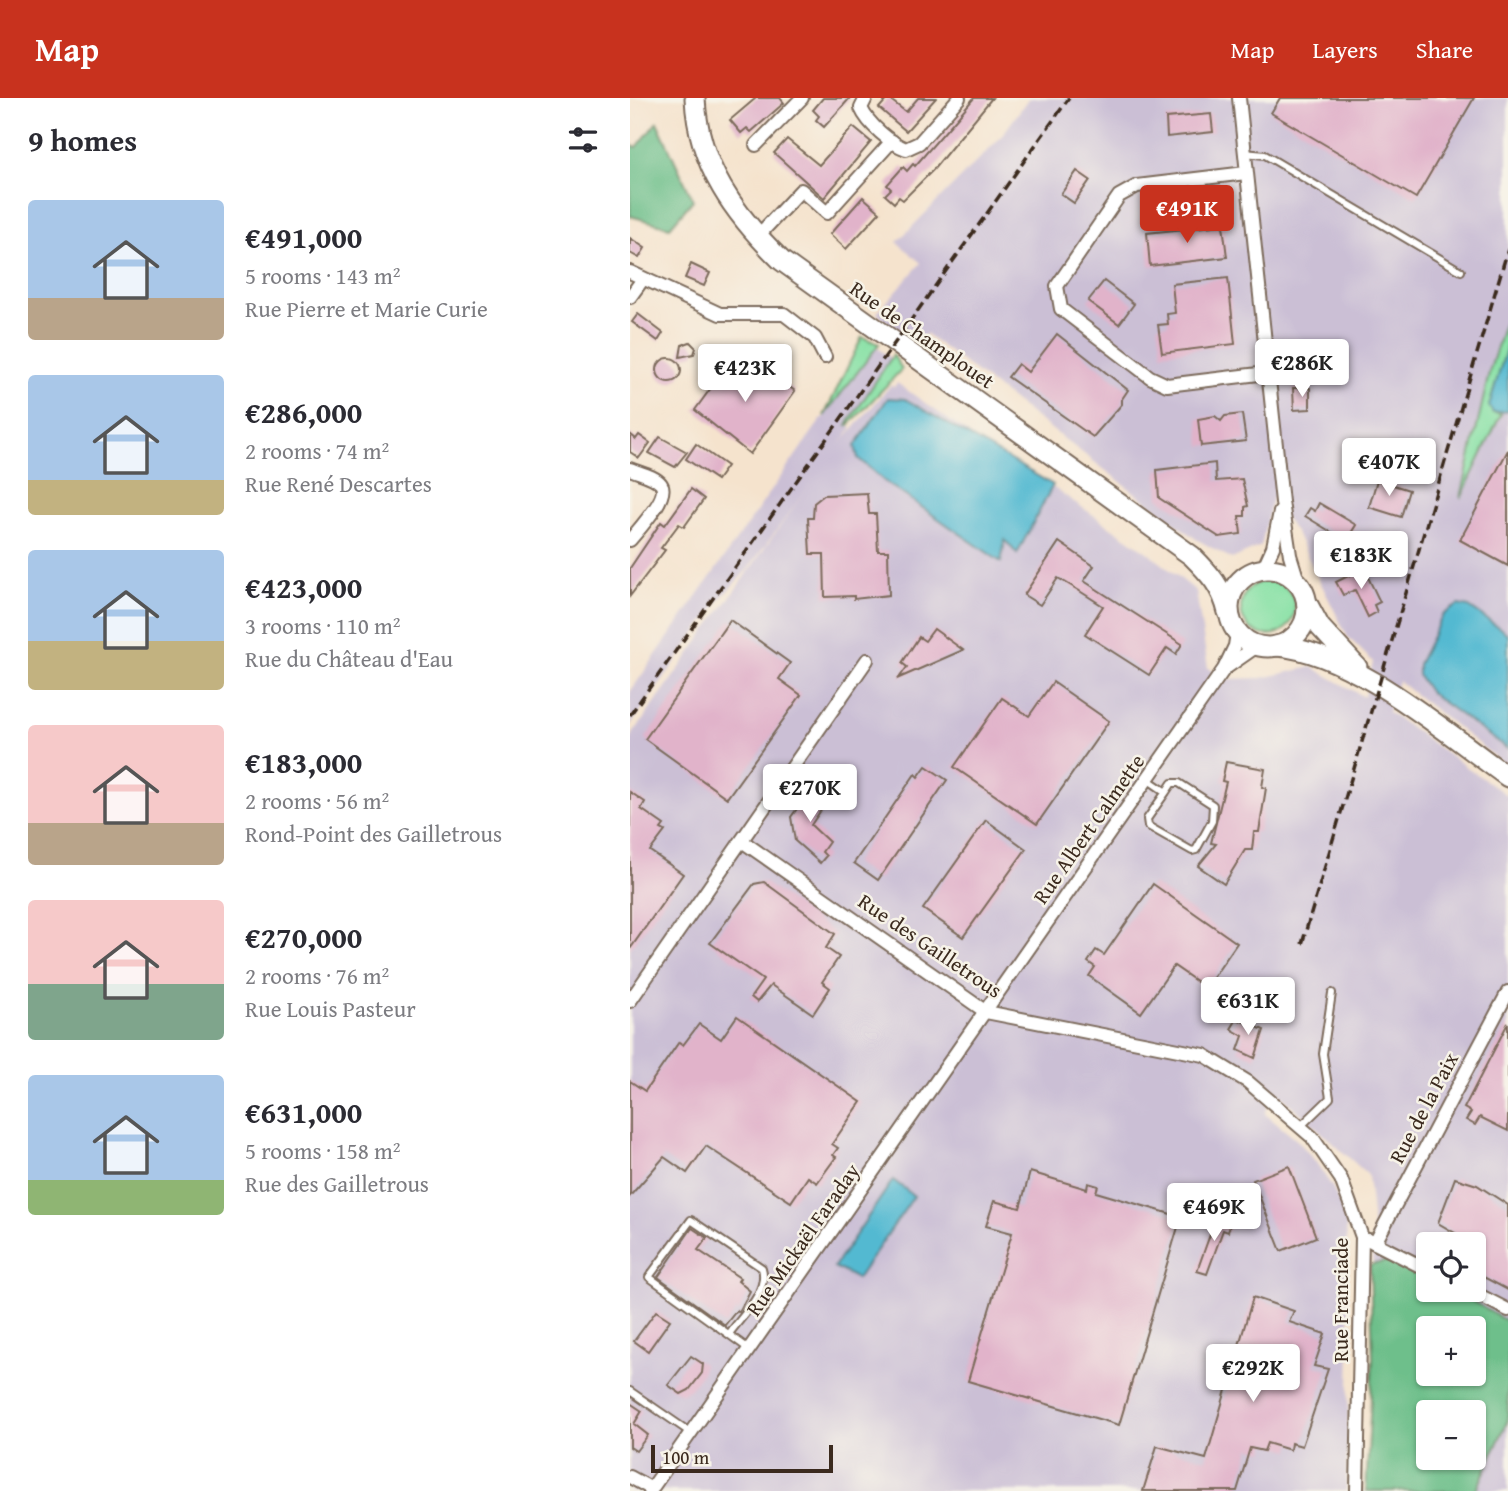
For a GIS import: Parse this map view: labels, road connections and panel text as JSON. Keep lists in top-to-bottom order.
{
  "streets": {
    "street": [
      "Rue de Champlouet",
      "Rue Albert Calmette",
      "Rue des Gailletrous",
      "Rue de la Paix",
      "Rue Mickaël Faraday",
      "Rue Franciade"
    ]
  },
  "crossings": [
    ["Rue de Champlouet", "Rue Albert Calmette"],
    ["Rue Albert Calmette", "Rue des Gailletrous"],
    ["Rue Albert Calmette", "Rue Mickaël Faraday"],
    ["Rue des Gailletrous", "Rue Mickaël Faraday"],
    ["Rue des Gailletrous", "Rue Franciade"]
  ],
  "scale_bar": "100 m",
  "page": {
    "header": "Map",
    "nav": ["Map", "Layers", "Share"],
    "heading": "9 homes",
    "list": [
      {
        "name": "€491,000",
        "note": "5 rooms · 143 m² · Rue Pierre et Marie Curie"
      },
      {
        "name": "€286,000",
        "note": "2 rooms · 74 m² · Rue René Descartes"
      },
      {
        "name": "€423,000",
        "note": "3 rooms · 110 m² · Rue du Château d'Eau"
      },
      {
        "name": "€183,000",
        "note": "2 rooms · 56 m² · Rond-Point des Gailletrous"
      },
      {
        "name": "€270,000",
        "note": "2 rooms · 76 m² · Rue Louis Pasteur"
      },
      {
        "name": "€631,000",
        "note": "5 rooms · 158 m² · Rue des Gailletrous"
      }
    ],
    "price": [
      "€491K",
      "€286K",
      "€423K",
      "€407K",
      "€183K",
      "€270K",
      "€631K",
      "€469K",
      "€292K"
    ],
    "map_buttons": ["+", "−"],
    "scale": "100 m"
  }
}
